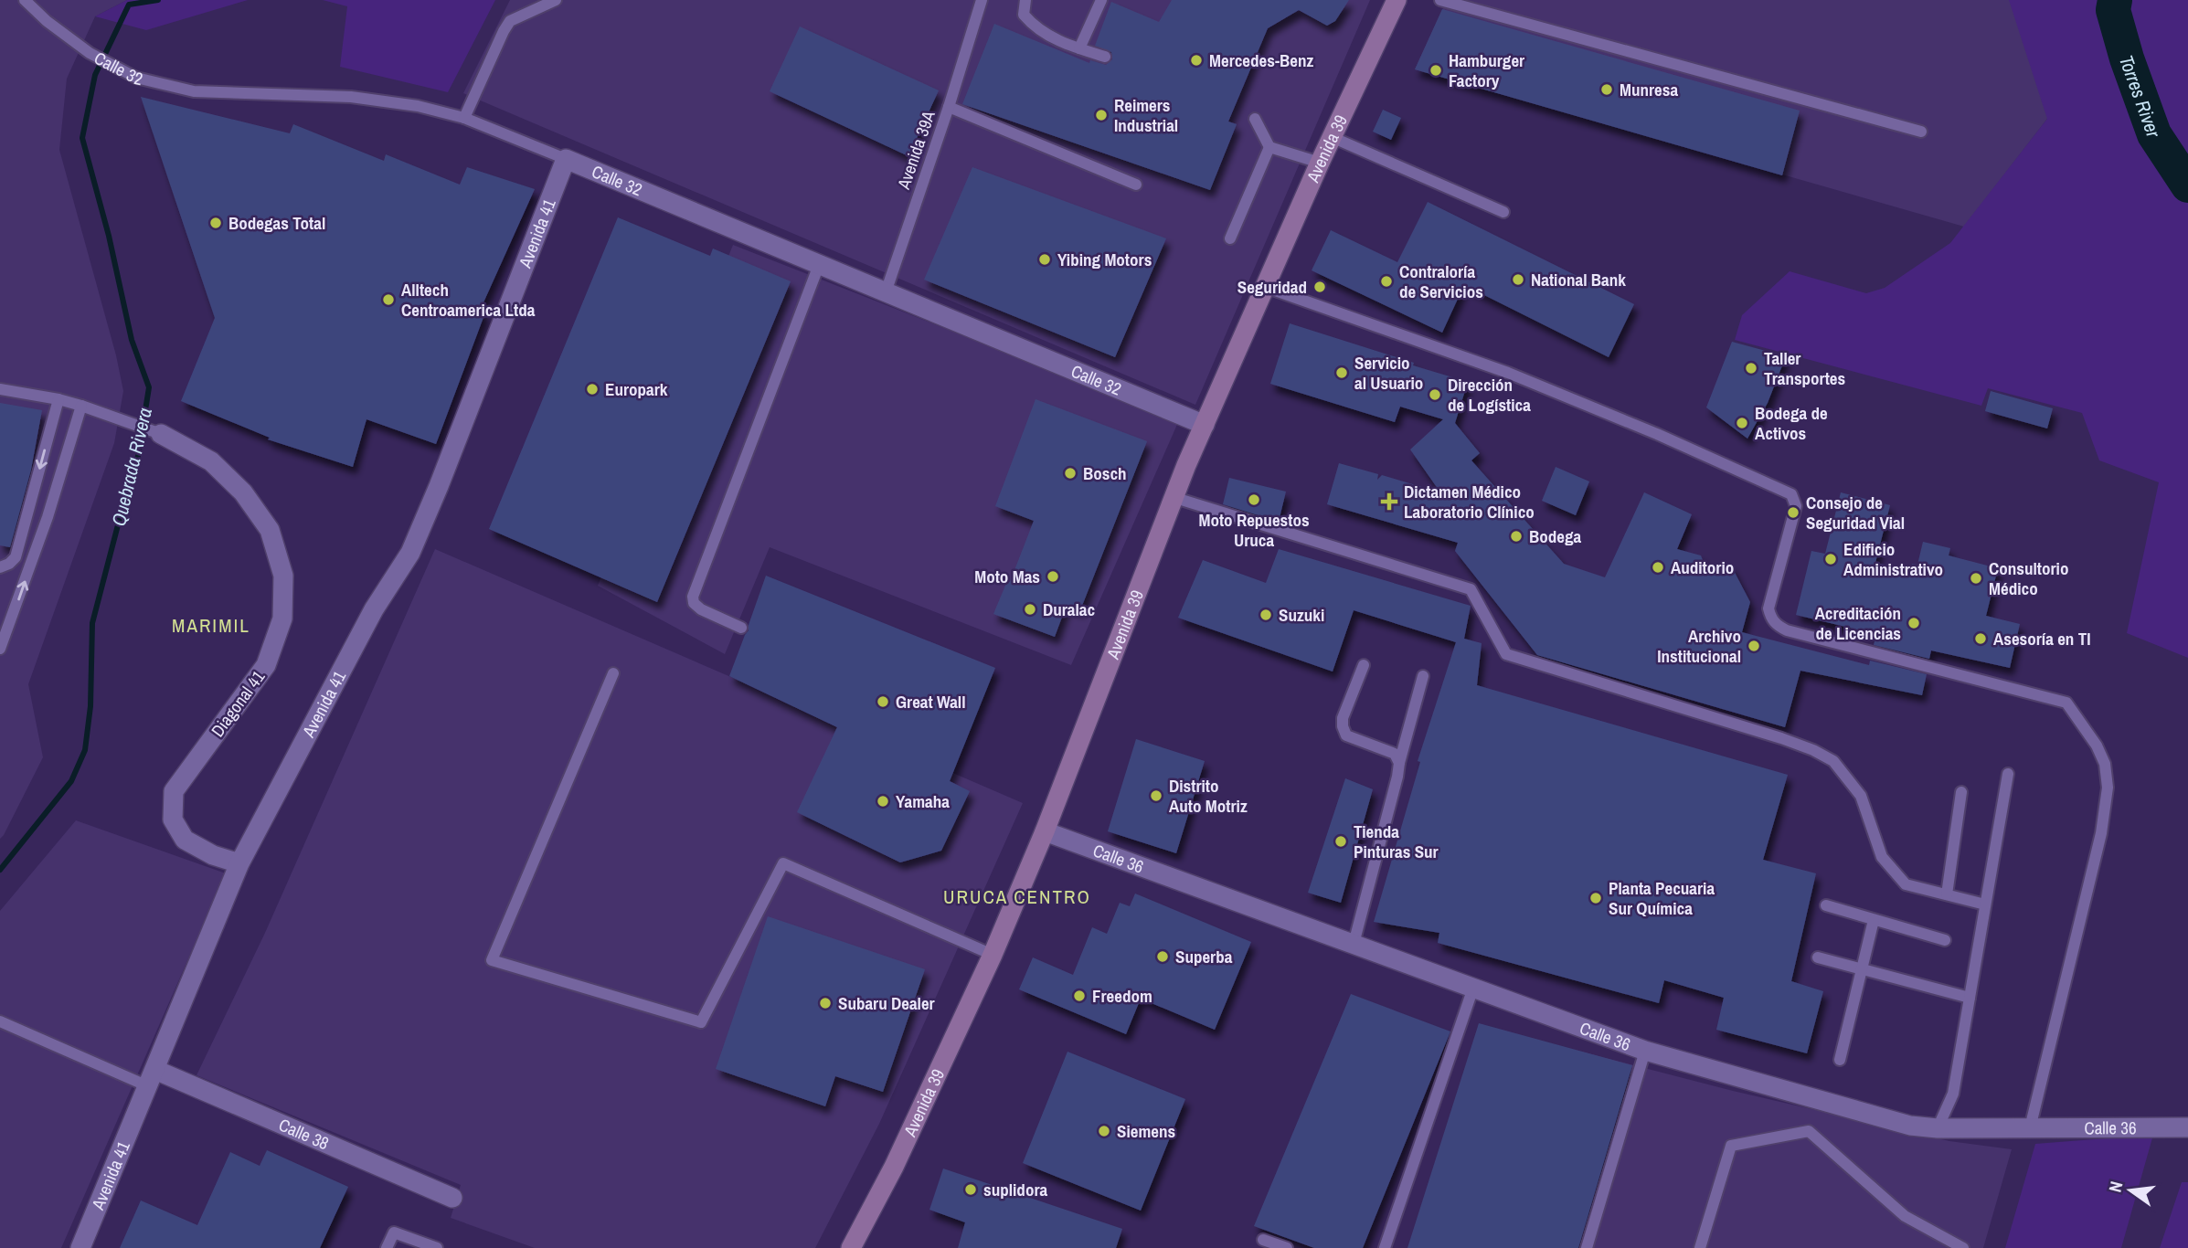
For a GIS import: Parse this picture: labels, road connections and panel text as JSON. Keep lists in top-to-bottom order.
{
  "streets": {
    "main road": ["Avenida 39"],
    "street": [
      "Calle 32",
      "Avenida 41",
      "Diagonal 41",
      "Calle 36",
      "Calle 38"
    ],
    "lane": ["Avenida 39A"]
  },
  "crossings": [
    ["Calle 32", "Avenida 39"],
    ["Calle 32", "Avenida 39A"],
    ["Calle 32", "Avenida 41"],
    ["Avenida 39", "Calle 36"],
    ["Avenida 41", "Diagonal 41"],
    ["Avenida 41", "Calle 38"]
  ],
  "districts": ["MARIMIL", "URUCA CENTRO"],
  "water": ["Torres River", "Quebrada Rivera"],
  "places": {
    "other": [
      "Mercedes-Benz",
      "Hamburger Factory",
      "Munresa",
      "Reimers Industrial",
      "Bodegas Total",
      "Yibing Motors",
      "National Bank",
      "Contraloría de Servicios",
      "Seguridad",
      "Alltech Centroamerica Ltda",
      "Taller Transportes",
      "Servicio al Usuario",
      "Europark",
      "Dirección de Logística",
      "Bodega de Activos",
      "Bosch",
      "Moto Repuestos Uruca",
      "Consejo de Seguridad Vial",
      "Bodega",
      "Edificio Administrativo",
      "Auditorio",
      "Moto Mas",
      "Consultorio Médico",
      "Duralac",
      "Suzuki",
      "Acreditación de Licencias",
      "Asesoría en TI",
      "Archivo Institucional",
      "Great Wall",
      "Distrito Auto Motriz",
      "Yamaha",
      "Tienda Pinturas Sur",
      "Planta Pecuaria Sur Química",
      "Superba",
      "Freedom",
      "Subaru Dealer",
      "Siemens",
      "suplidora"
    ],
    "health": ["Dictamen Médico Laboratorio Clínico"]
  },
  "north": "left"
}
